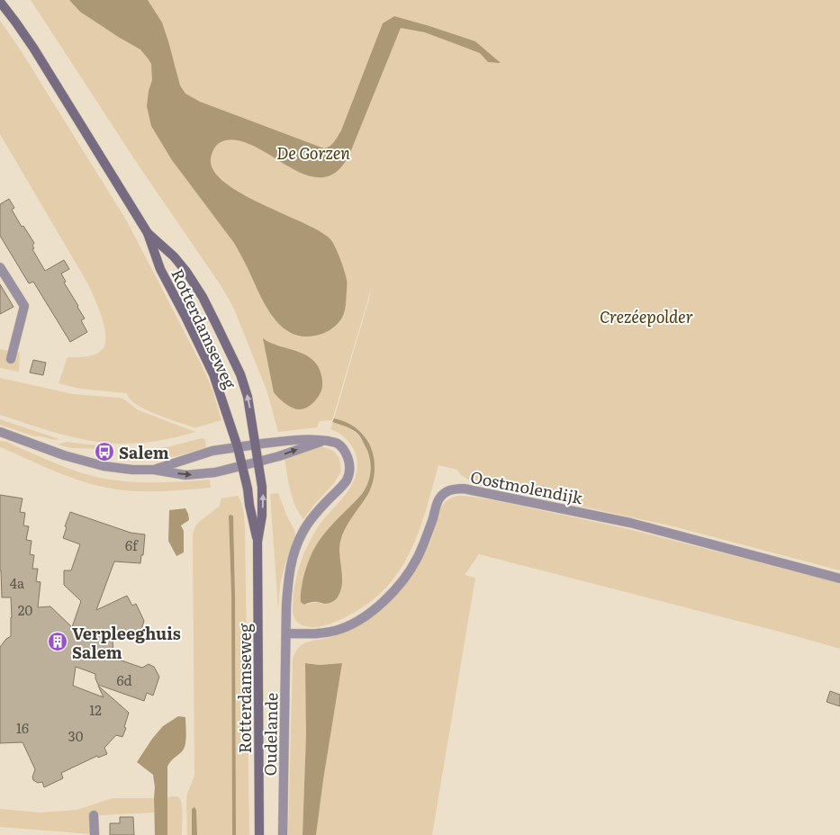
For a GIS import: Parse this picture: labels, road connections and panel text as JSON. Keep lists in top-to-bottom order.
{
  "streets": {
    "main road": ["Rotterdamseweg"],
    "street": ["Oostmolendijk", "Oudelande"]
  },
  "crossings": [
    ["Oostmolendijk", "Oudelande"]
  ],
  "parks": ["De Gorzen", "Crezéepolder"],
  "places": {
    "bus stop": ["Salem"],
    "building": ["Verpleeghuis Salem"]
  },
  "house_numbers": [
    "6f",
    "4a",
    "20",
    "6d",
    "12",
    "16",
    "30"
  ]
}
